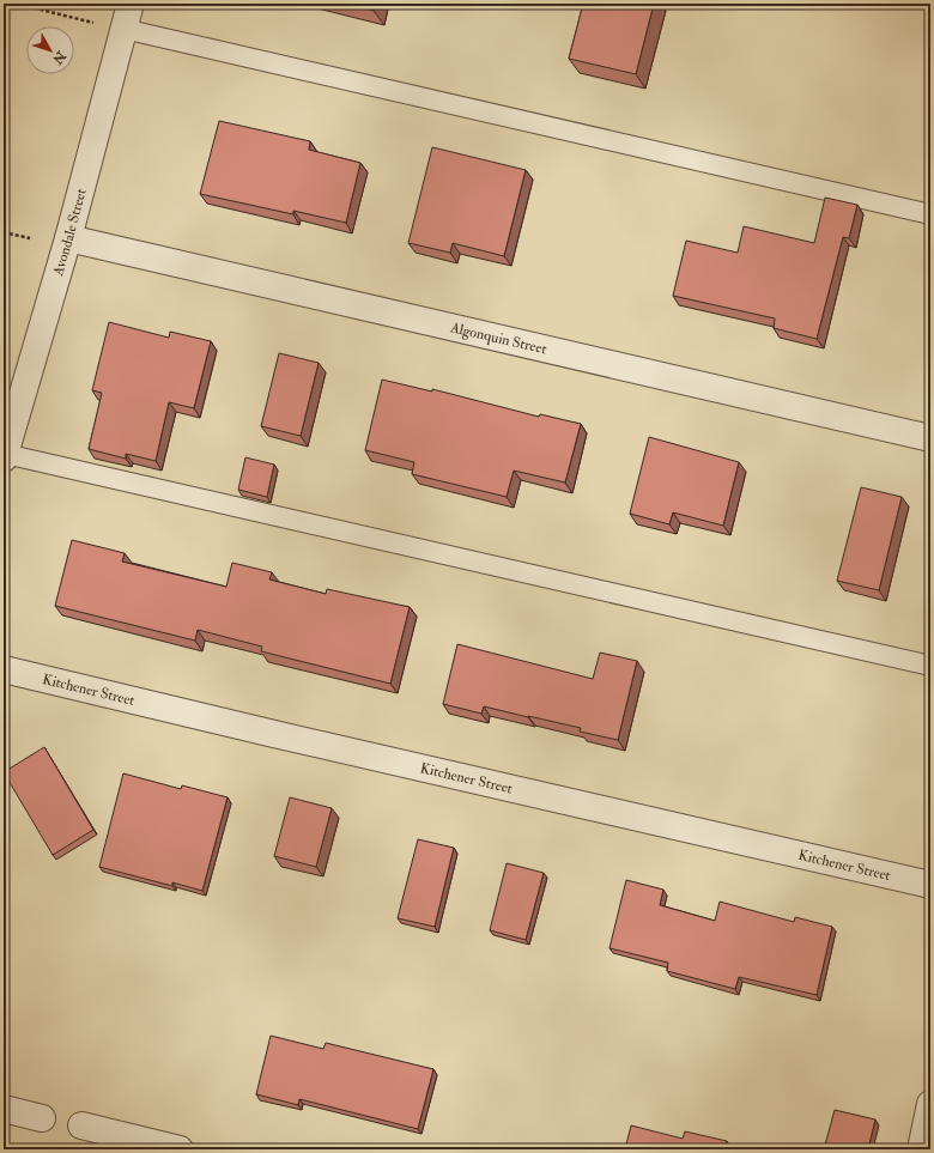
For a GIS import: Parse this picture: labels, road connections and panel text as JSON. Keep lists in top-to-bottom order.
{
  "streets": {
    "street": ["Avondale Street", "Algonquin Street", "Kitchener Street"]
  },
  "crossings": [
    ["Avondale Street", "Algonquin Street"]
  ],
  "north": "bottom right"
}
